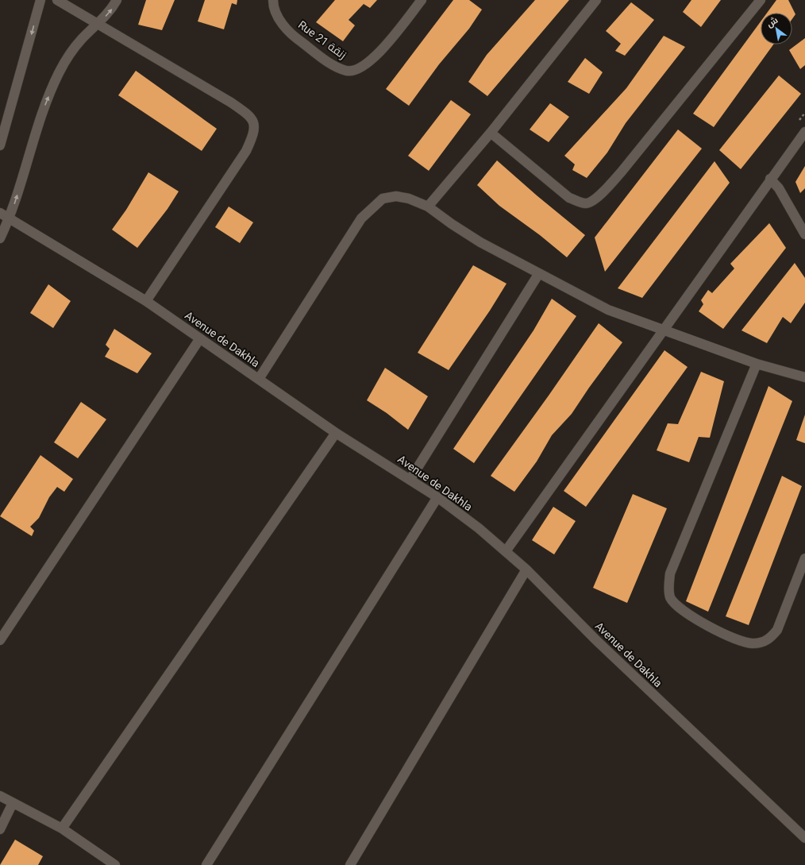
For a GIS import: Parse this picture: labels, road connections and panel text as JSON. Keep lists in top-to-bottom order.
{
  "streets": {
    "street": ["Rue 21 زنقة", "Avenue de Dakhla"]
  },
  "north": "top left"
}
